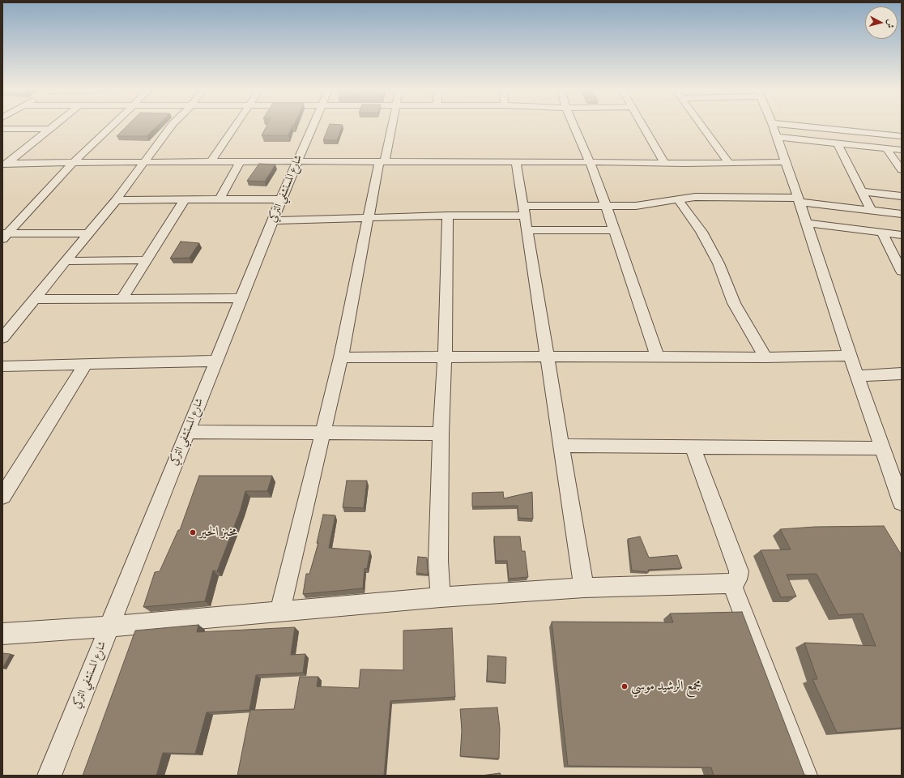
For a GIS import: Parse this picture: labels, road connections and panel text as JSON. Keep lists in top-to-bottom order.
{
  "streets": {
    "street": ["شارع المستشفي التركي"]
  },
  "places": ["مخبز الخير", "مجمع الرشيد موسي"],
  "north": "right"
}
